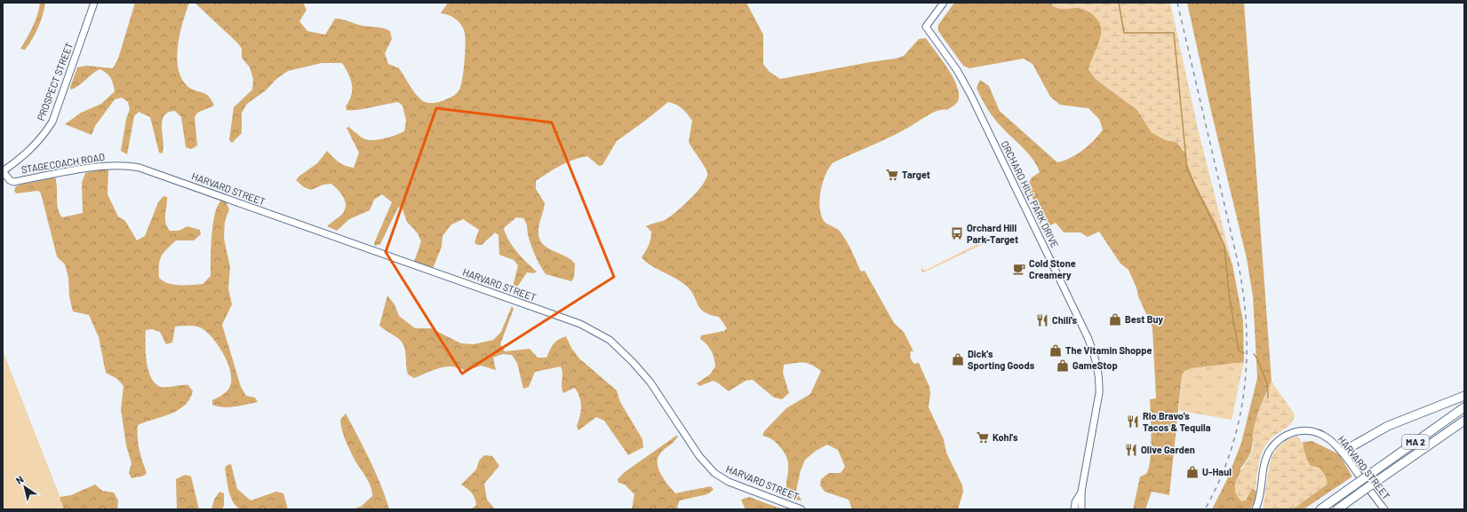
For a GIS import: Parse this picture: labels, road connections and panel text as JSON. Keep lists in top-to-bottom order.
{
  "streets": {
    "highway": ["MA 2"],
    "main road": [
      "PROSPECT STREET",
      "STAGECOACH ROAD",
      "HARVARD STREET",
      "ORCHARD HILL PARK DRIVE"
    ]
  },
  "crossings": [
    ["PROSPECT STREET", "STAGECOACH ROAD"],
    ["STAGECOACH ROAD", "HARVARD STREET"]
  ],
  "places": {
    "supermarket": ["Target", "Kohl's"],
    "bus stop": ["Orchard Hill Park-Target"],
    "cafe": ["Cold Stone Creamery"],
    "shop": [
      "Best Buy",
      "The Vitamin Shoppe",
      "Dick's Sporting Goods",
      "GameStop",
      "U-Haul"
    ],
    "restaurant": ["Chili's", "Rio Bravo's Tacos & Tequila", "Olive Garden"]
  },
  "north": "top left"
}
